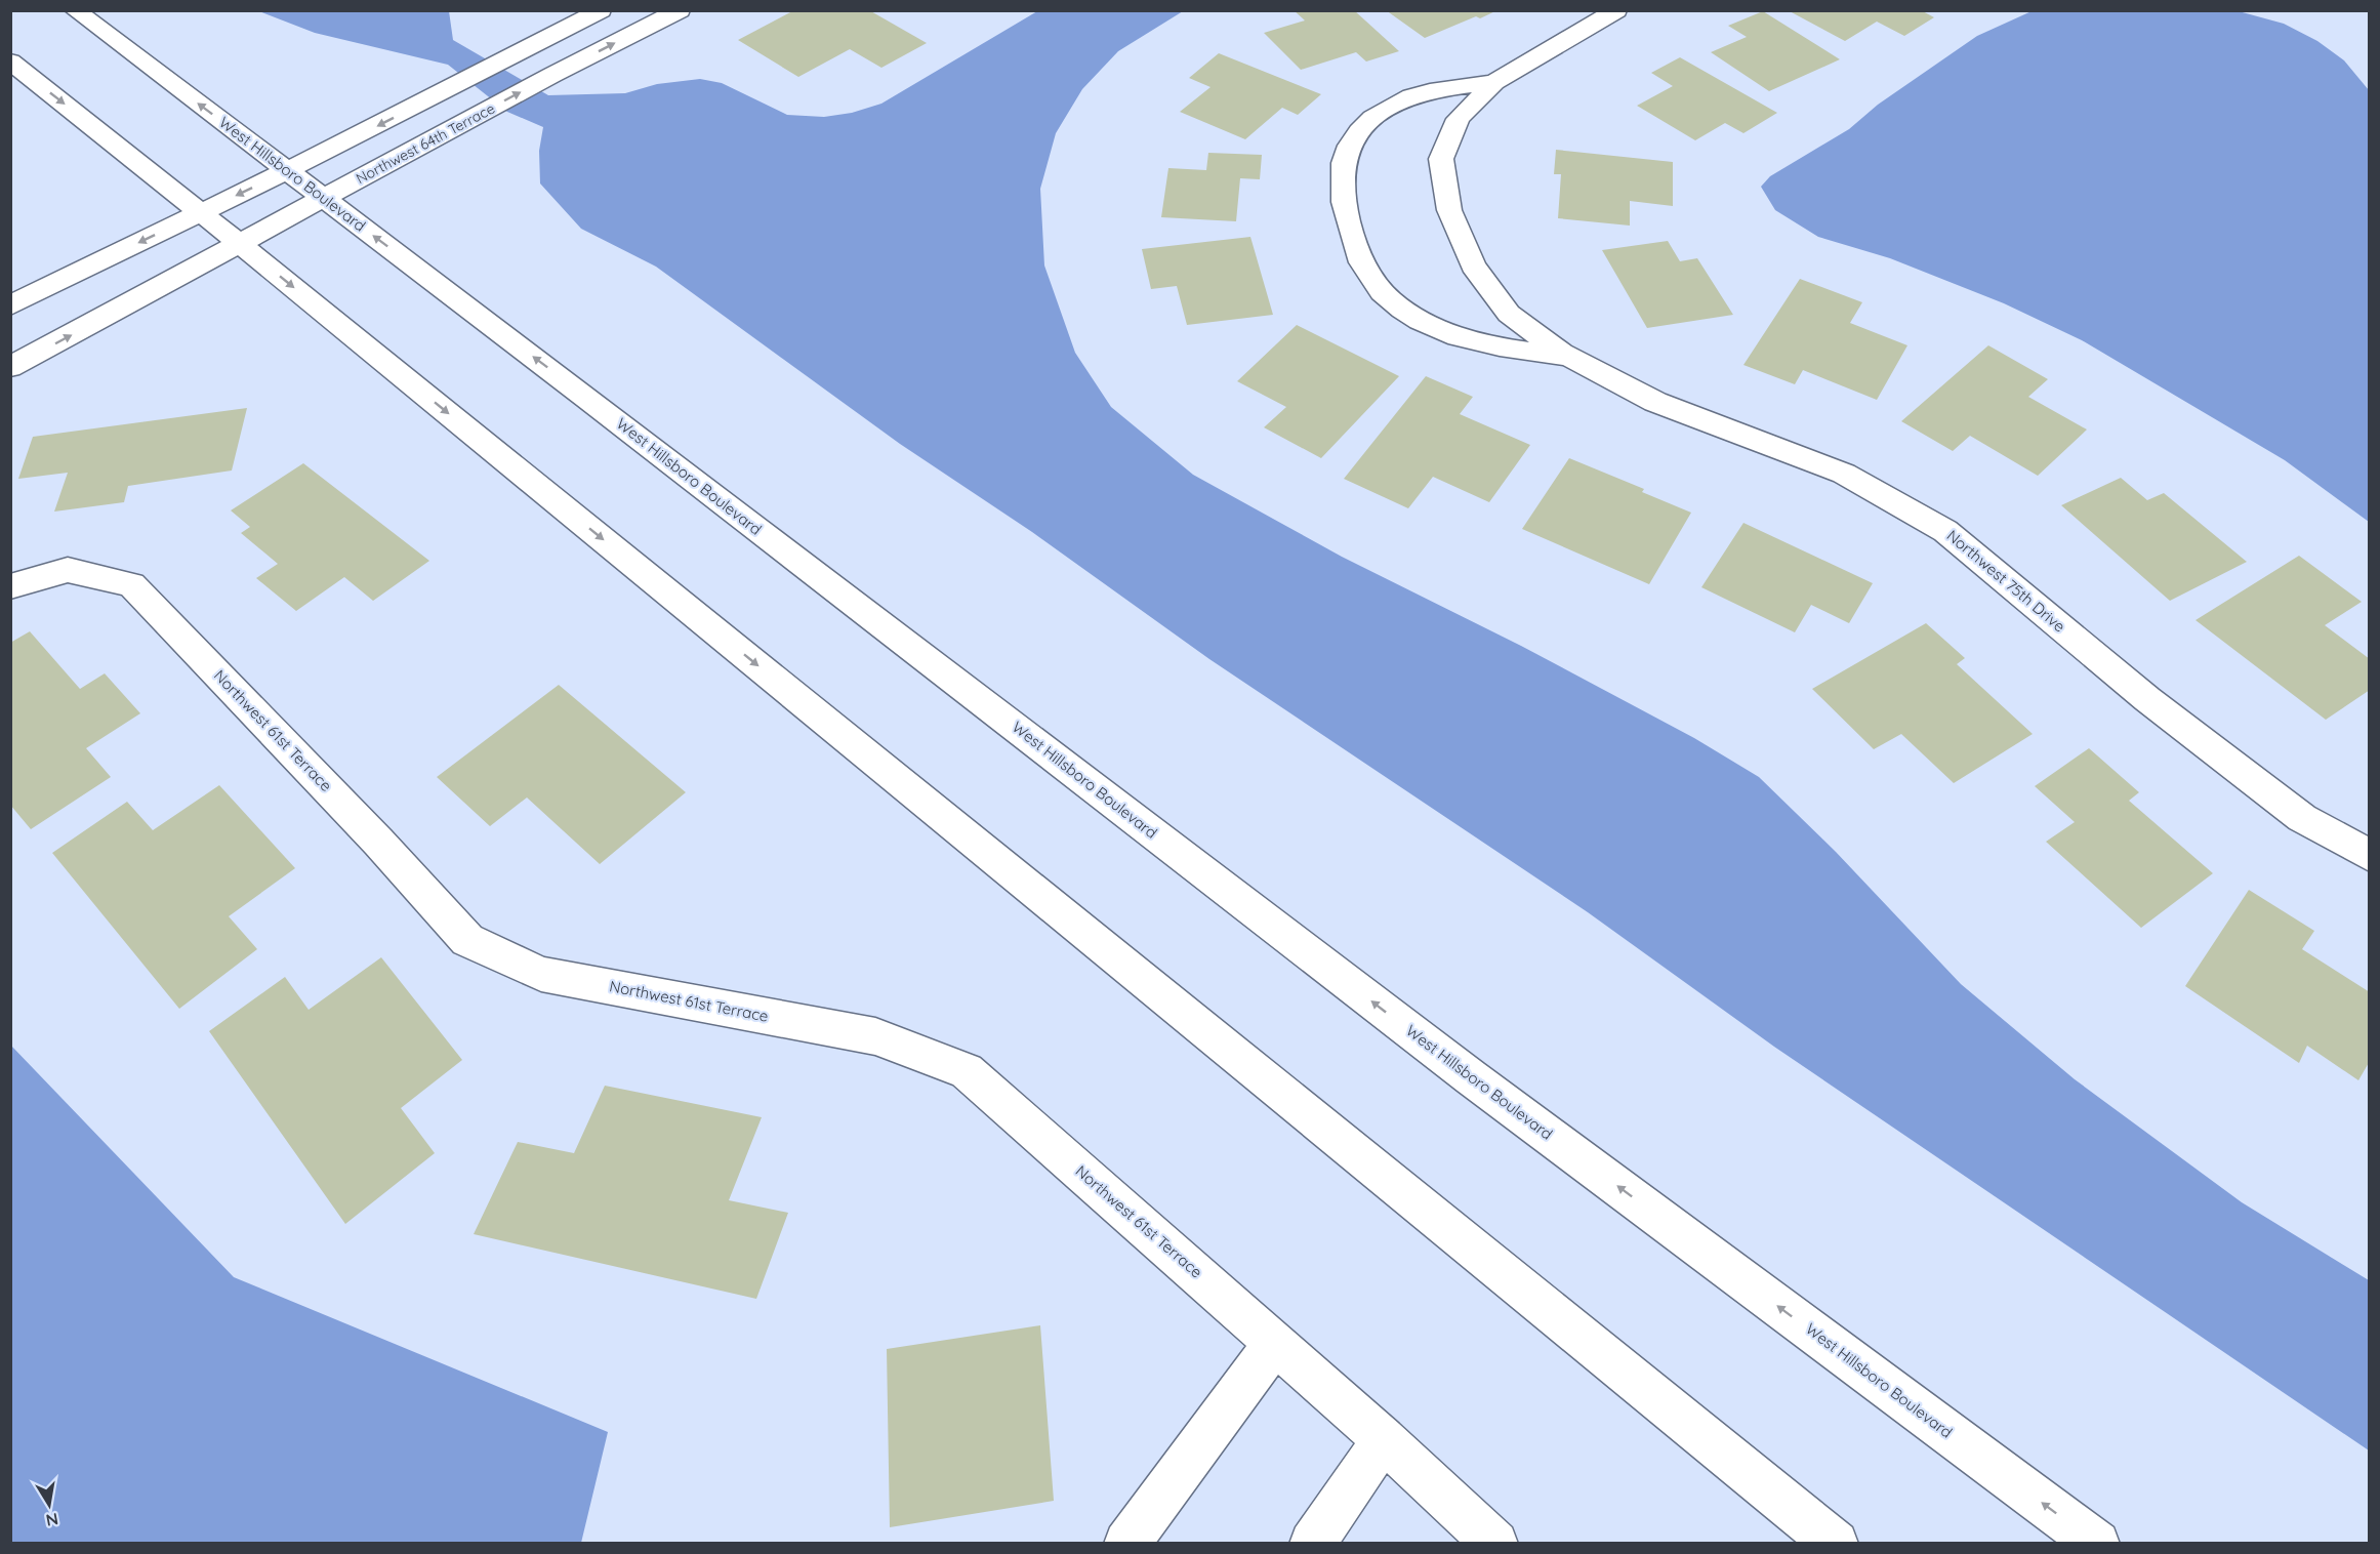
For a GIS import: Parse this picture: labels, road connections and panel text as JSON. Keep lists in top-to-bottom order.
{
  "streets": {
    "street": [
      "Northwest 64th Terrace",
      "West Hillsboro Boulevard",
      "Northwest 75th Drive",
      "Northwest 61st Terrace"
    ]
  },
  "crossings": [
    ["Northwest 64th Terrace", "West Hillsboro Boulevard"]
  ],
  "north": "bottom"
}
